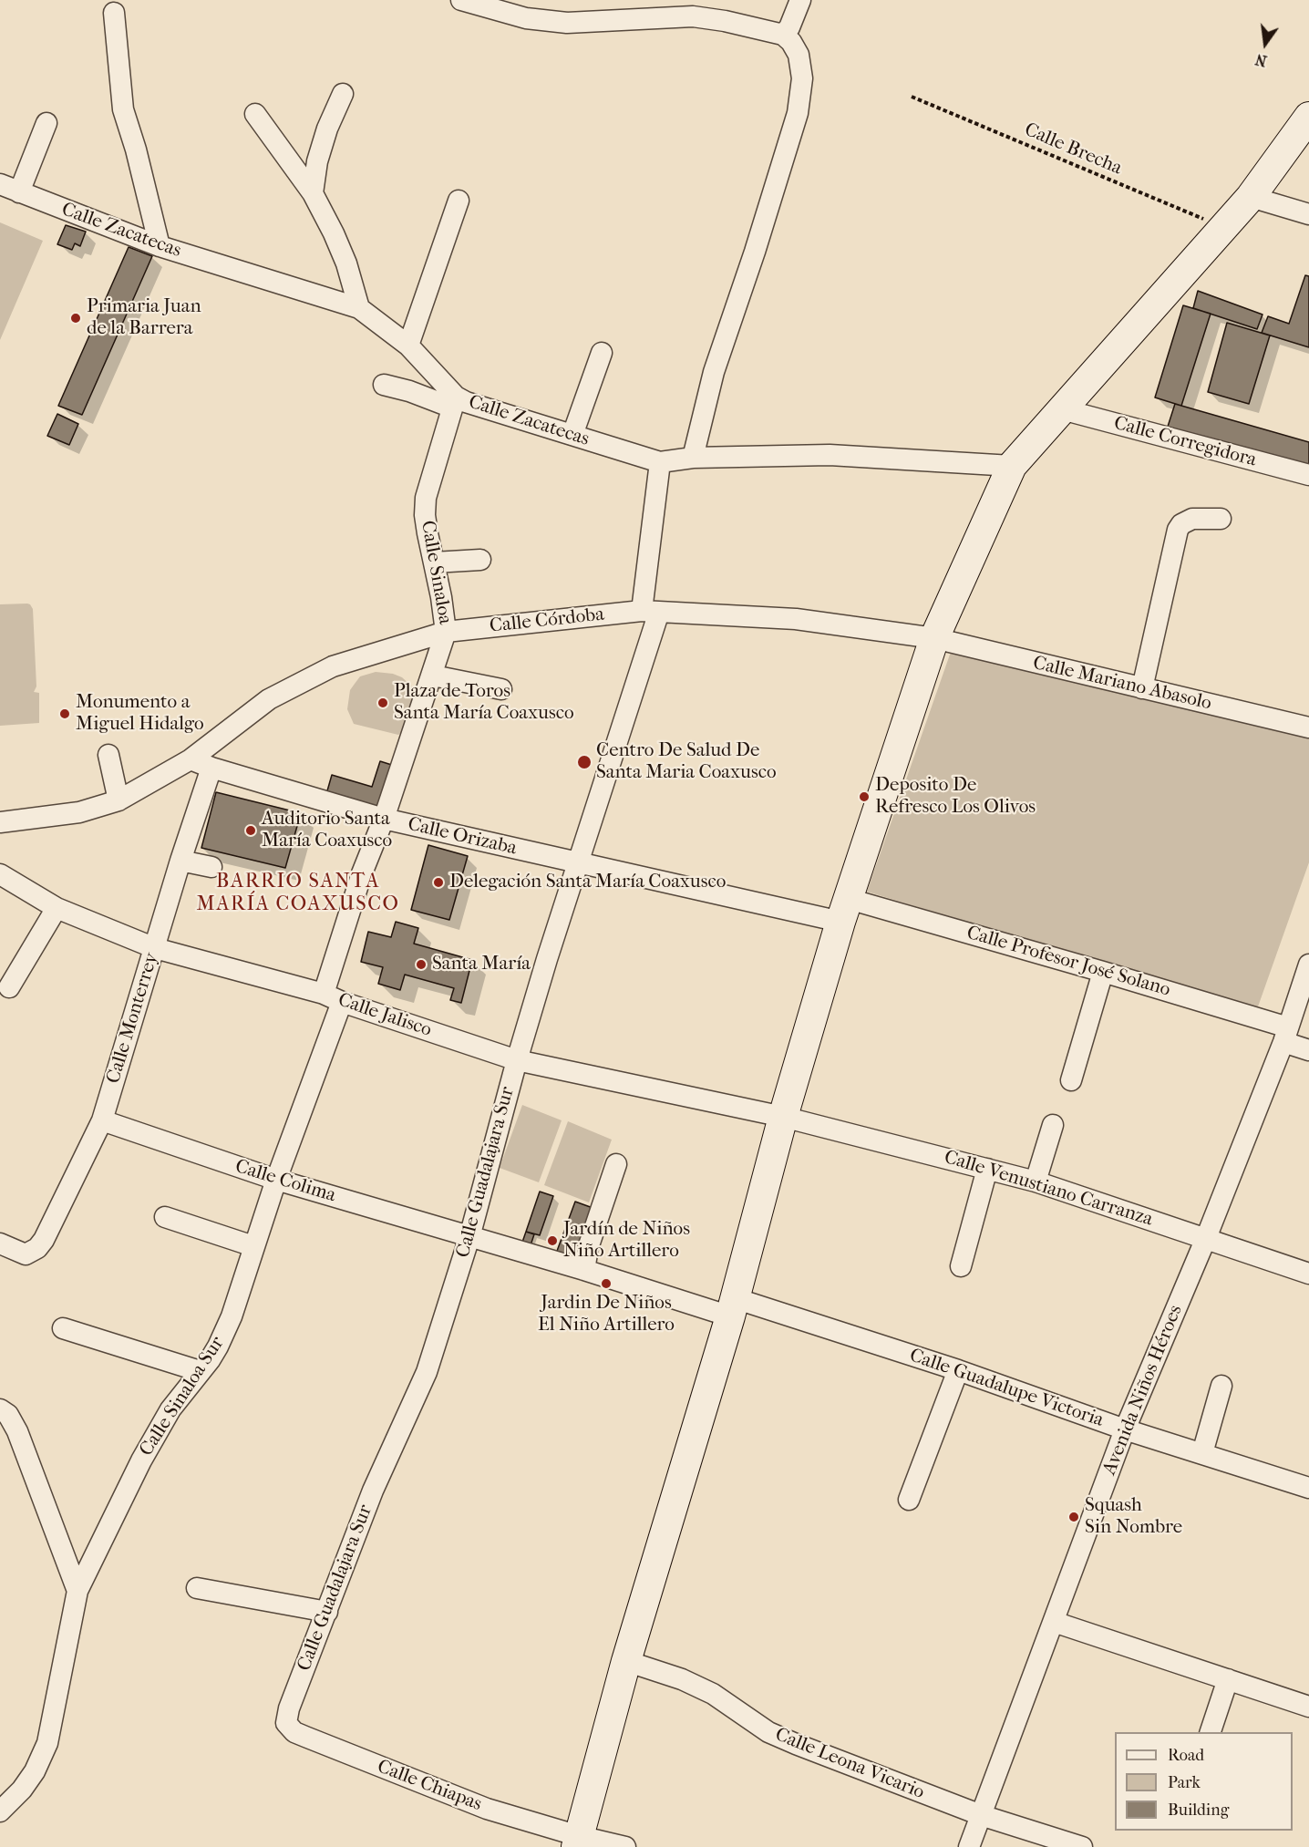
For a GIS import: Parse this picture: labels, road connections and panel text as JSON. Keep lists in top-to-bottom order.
{
  "streets": {
    "street": [
      "Calle Zacatecas",
      "Calle Corregidora",
      "Calle Sinaloa",
      "Calle Córdoba",
      "Calle Mariano Abasolo",
      "Calle Orizaba",
      "Calle Profesor José Solano",
      "Calle Jalisco",
      "Calle Monterrey",
      "Calle Guadalajara Sur",
      "Calle Colima",
      "Calle Venustiano Carranza",
      "Calle Guadalupe Victoria",
      "Avenida Niños Héroes",
      "Calle Sinaloa Sur",
      "Calle Leona Vicario",
      "Calle Chiapas"
    ],
    "path": ["Calle Brecha"]
  },
  "crossings": [
    ["Calle Zacatecas", "Calle Sinaloa"],
    ["Calle Zacatecas", "Calle Guadalajara Sur"],
    ["Calle Sinaloa", "Calle Córdoba"],
    ["Calle Sinaloa", "Calle Orizaba"],
    ["Calle Sinaloa", "Calle Jalisco"],
    ["Calle Sinaloa", "Calle Sinaloa Sur"],
    ["Calle Córdoba", "Calle Mariano Abasolo"],
    ["Calle Córdoba", "Calle Orizaba"],
    ["Calle Córdoba", "Calle Guadalajara Sur"],
    ["Calle Orizaba", "Calle Profesor José Solano"],
    ["Calle Orizaba", "Calle Monterrey"],
    ["Calle Orizaba", "Calle Guadalajara Sur"],
    ["Calle Profesor José Solano", "Avenida Niños Héroes"],
    ["Calle Jalisco", "Calle Monterrey"],
    ["Calle Jalisco", "Calle Guadalajara Sur"],
    ["Calle Jalisco", "Calle Venustiano Carranza"],
    ["Calle Jalisco", "Calle Sinaloa Sur"],
    ["Calle Monterrey", "Calle Colima"],
    ["Calle Guadalajara Sur", "Calle Colima"],
    ["Calle Guadalajara Sur", "Calle Guadalupe Victoria"],
    ["Calle Guadalajara Sur", "Calle Chiapas"],
    ["Calle Colima", "Calle Guadalupe Victoria"],
    ["Calle Colima", "Calle Sinaloa Sur"],
    ["Calle Venustiano Carranza", "Avenida Niños Héroes"],
    ["Calle Guadalupe Victoria", "Avenida Niños Héroes"],
    ["Avenida Niños Héroes", "Calle Leona Vicario"]
  ],
  "districts": ["BARRIO SANTA MARÍA COAXUSCO"],
  "places": [
    "Primaria Juan de la Barrera",
    "Plaza de Toros Santa María Coaxusco",
    "Monumento a Miguel Hidalgo",
    "Centro De Salud De Santa Maria Coaxusco",
    "Deposito De Refresco Los Olivos",
    "Auditorio Santa María Coaxusco",
    "Delegación Santa María Coaxusco",
    "Santa María",
    "Jardín de Niños Niño Artillero",
    "Jardin De Niños El Niño Artillero",
    "Squash Sin Nombre"
  ],
  "legend": ["Road", "Park", "Building"],
  "north": "bottom"
}
